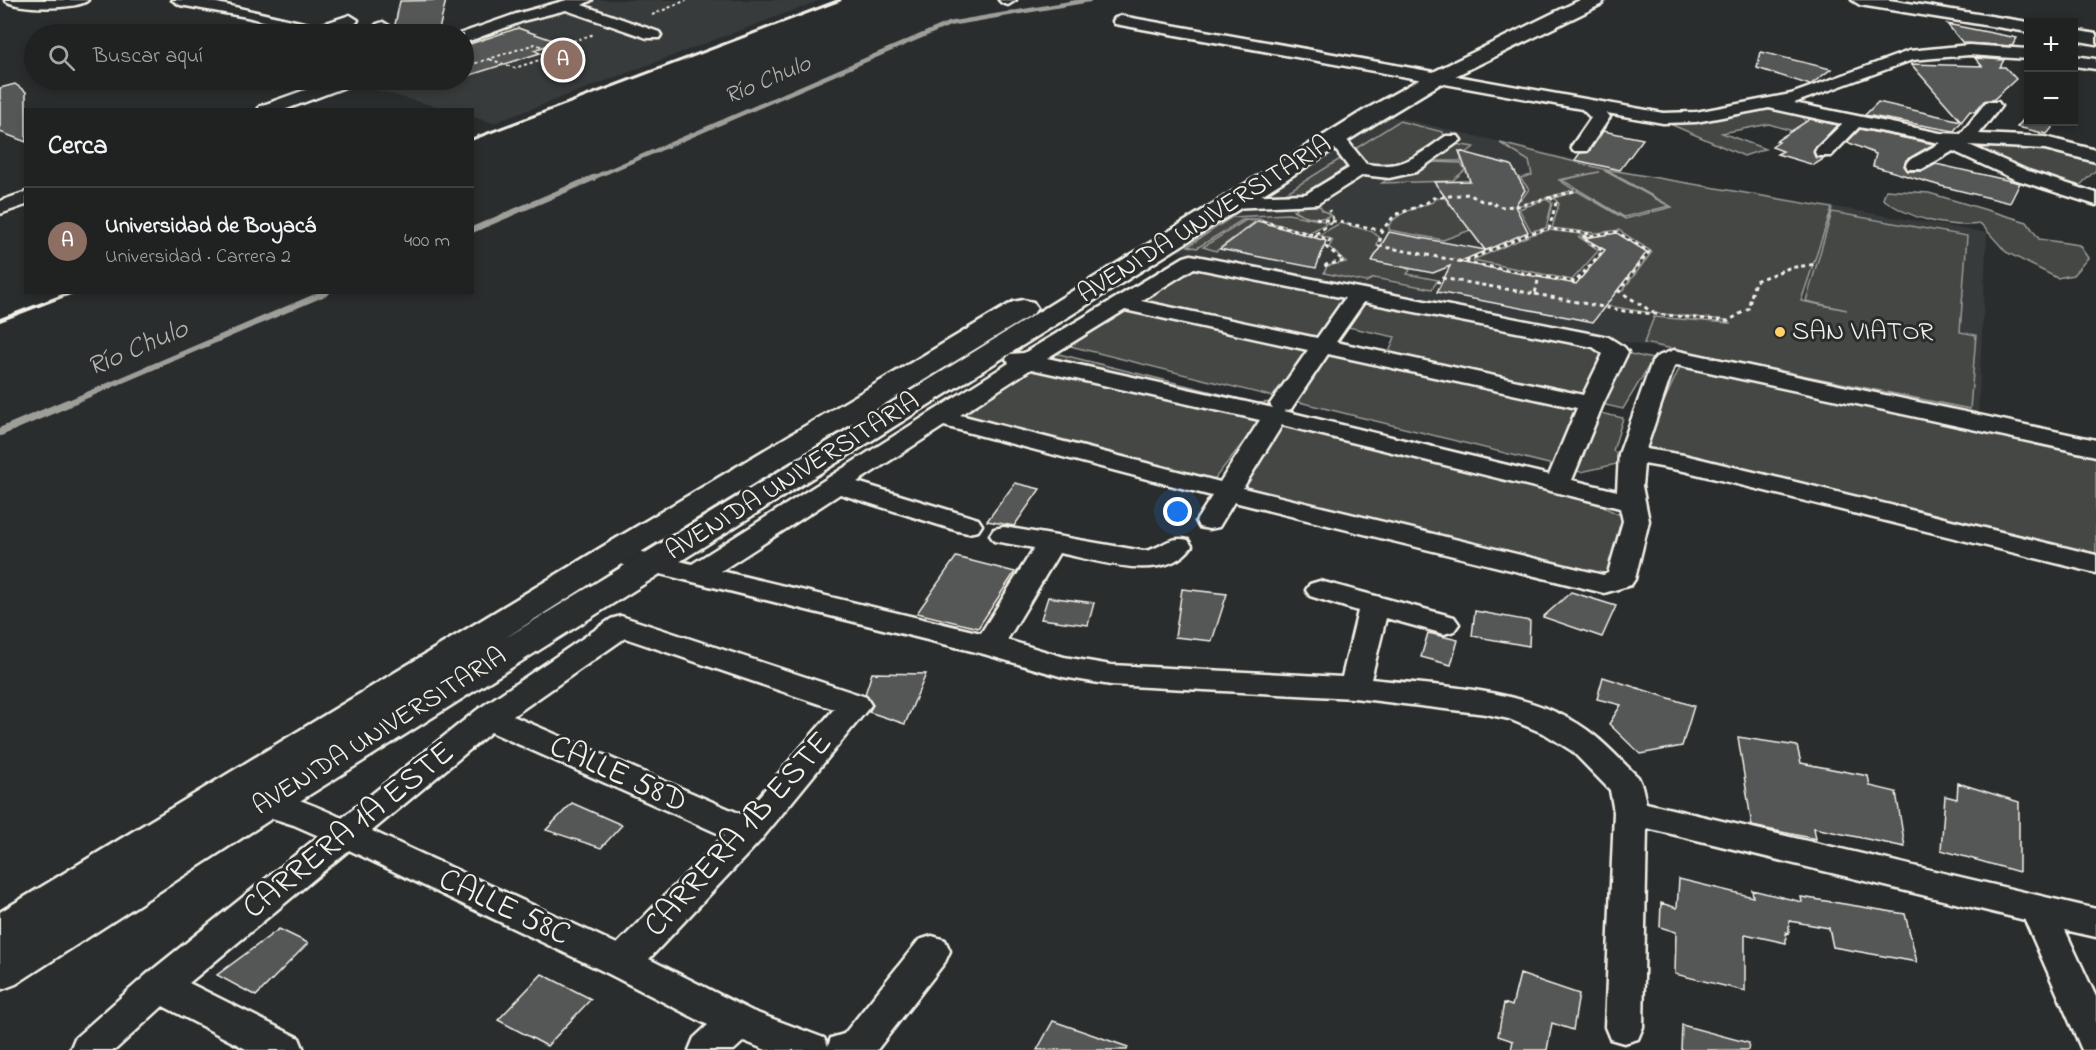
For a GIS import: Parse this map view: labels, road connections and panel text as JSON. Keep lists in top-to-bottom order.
{
  "streets": {
    "main road": ["AVENIDA UNIVERSITARIA"],
    "street": [
      "CALLE 58D",
      "CARRERA 1A ESTE",
      "CARRERA 1B ESTE",
      "CALLE 58C"
    ]
  },
  "crossings": [
    ["AVENIDA UNIVERSITARIA", "CALLE 58C"],
    ["CALLE 58D", "CARRERA 1A ESTE"],
    ["CALLE 58D", "CARRERA 1B ESTE"],
    ["CARRERA 1A ESTE", "CARRERA 1B ESTE"],
    ["CARRERA 1A ESTE", "CALLE 58C"],
    ["CARRERA 1B ESTE", "CALLE 58C"]
  ],
  "water": ["Río Chulo"],
  "places": ["SAN VIATOR"],
  "page": {
    "map_buttons": ["+", "−"],
    "search": "Buscar aquí",
    "pins": "A",
    "heading": "Cerca",
    "list": [
      {
        "mark": "A",
        "name": "Universidad de Boyacá",
        "note": "Universidad · Carrera 2",
        "value": "400 m"
      }
    ]
  }
}
